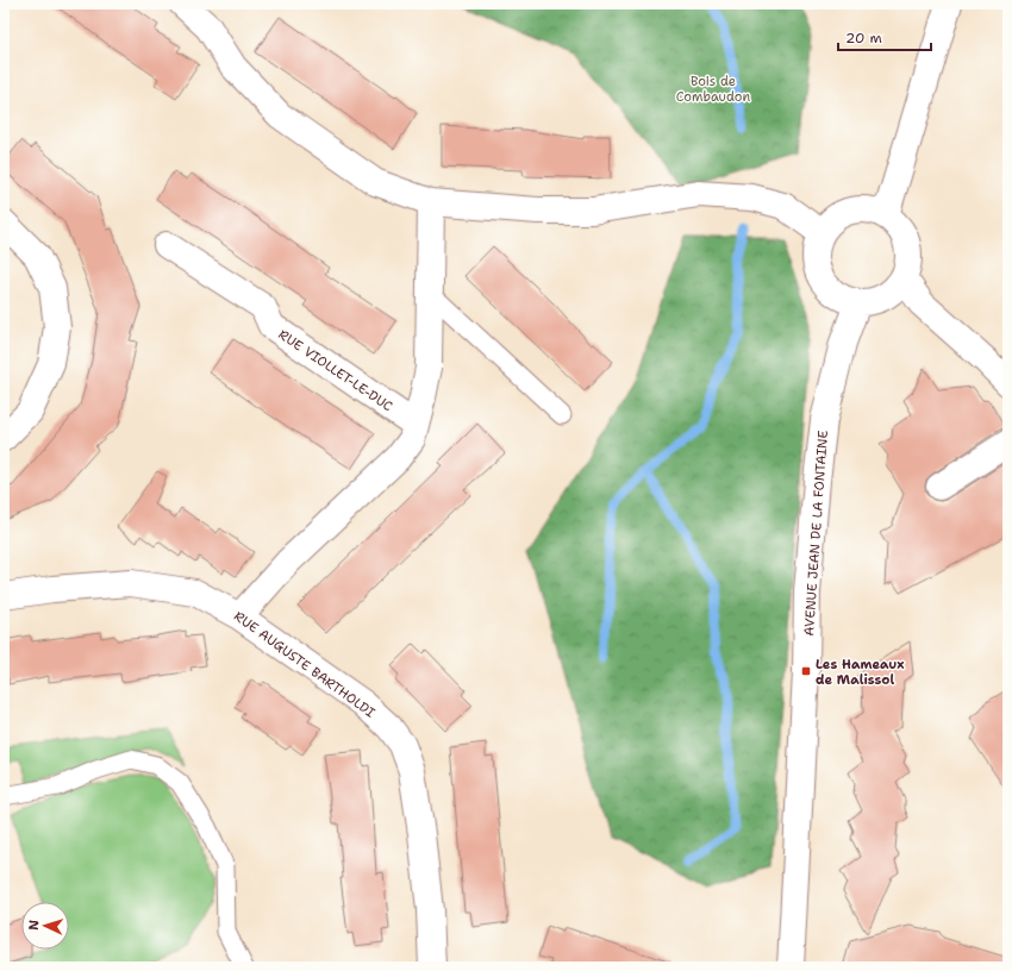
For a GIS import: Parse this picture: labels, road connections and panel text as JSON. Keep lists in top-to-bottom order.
{
  "streets": {
    "street": ["RUE VIOLLET-LE-DUC", "AVENUE JEAN DE LA FONTAINE", "RUE AUGUSTE BARTHOLDI"]
  },
  "parks": ["Bois de Combaudon"],
  "places": {
    "transit": ["Les Hameaux de Malissol"]
  },
  "scale_bar": "20 m",
  "north": "left"
}
